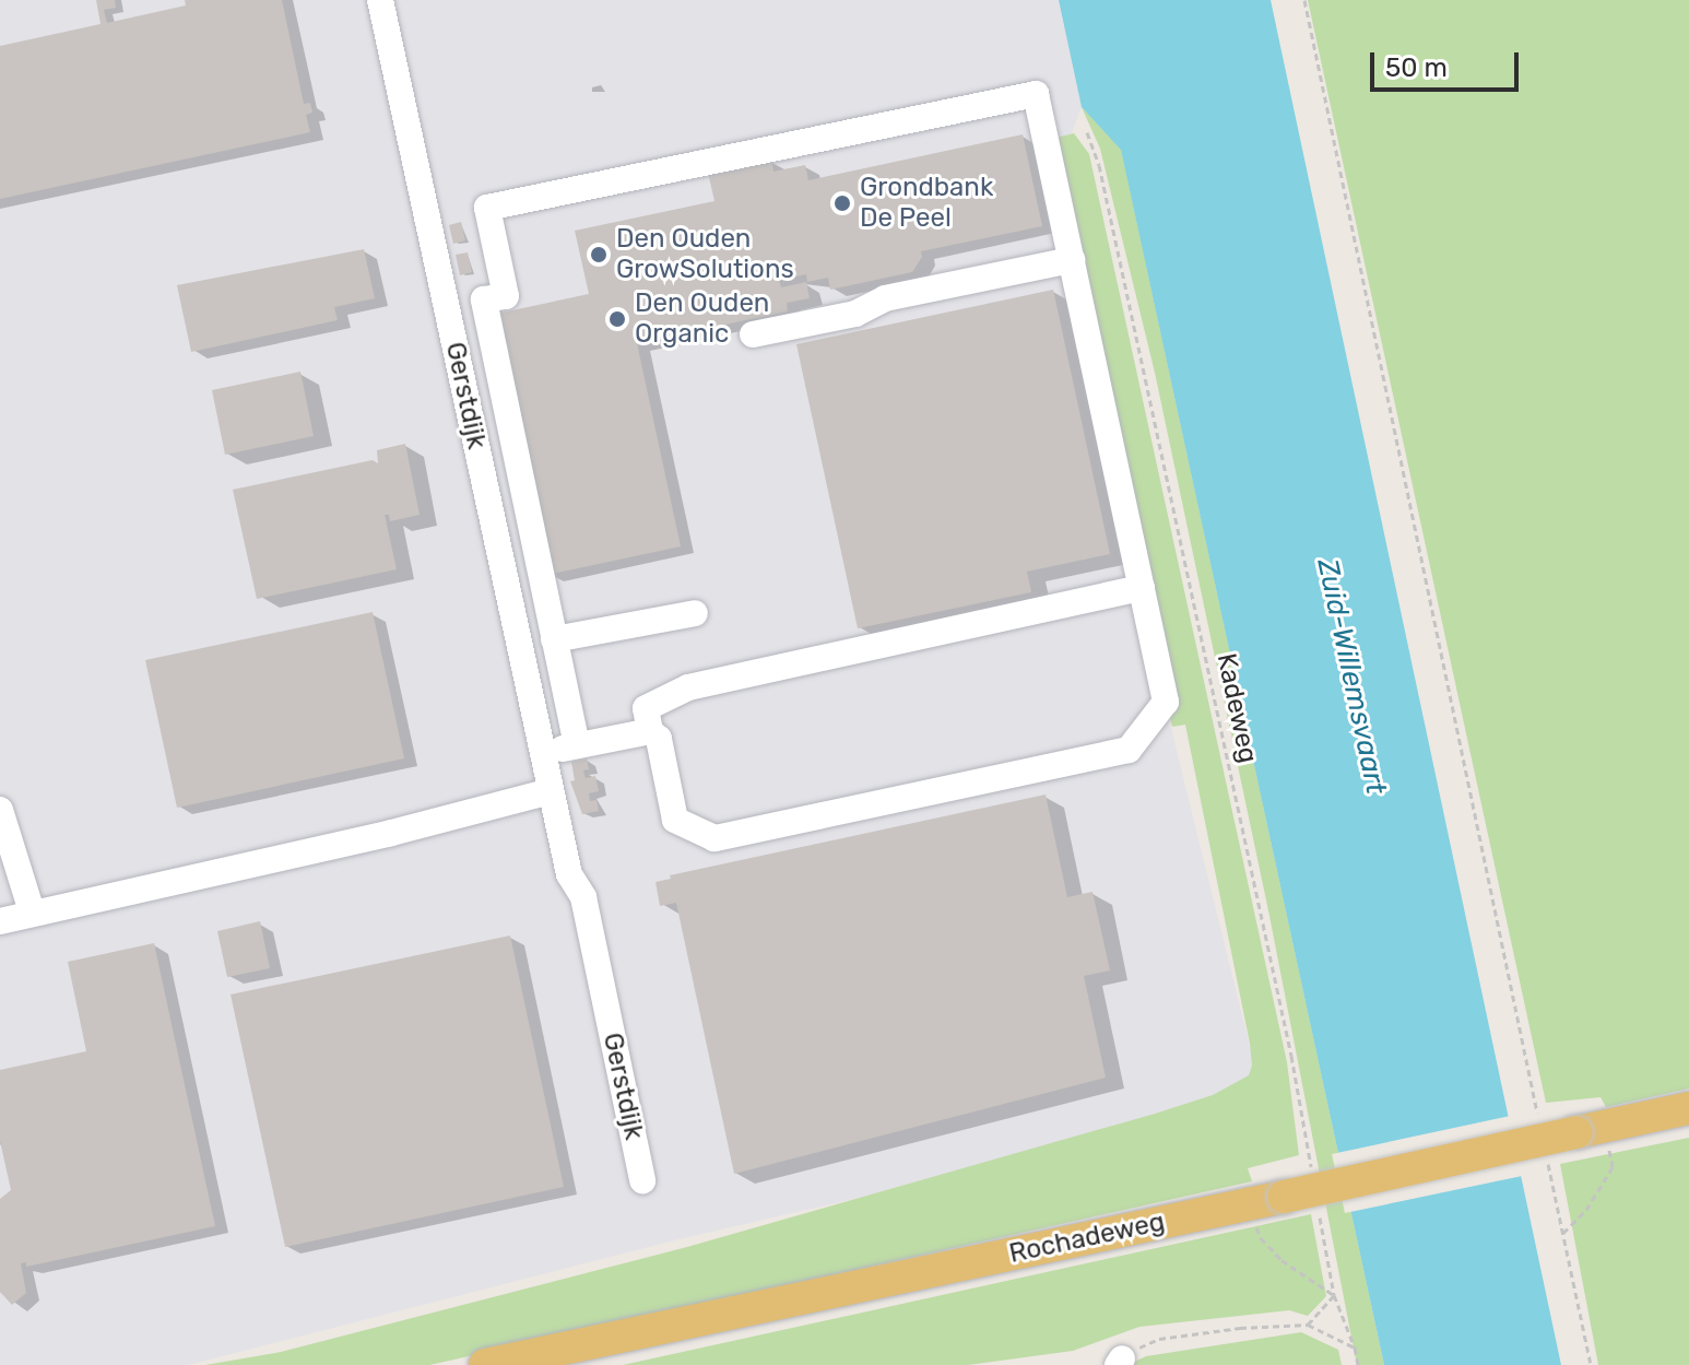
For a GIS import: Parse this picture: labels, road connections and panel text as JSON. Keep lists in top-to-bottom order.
{
  "streets": {
    "main road": ["Rochadeweg"],
    "street": ["Gerstdijk"],
    "path": ["Kadeweg"]
  },
  "water": ["Zuid-Willemsvaart"],
  "places": ["Grondbank De Peel", "Den Ouden GrowSolutions", "Den Ouden Organic"],
  "scale_bar": "50 m"
}
